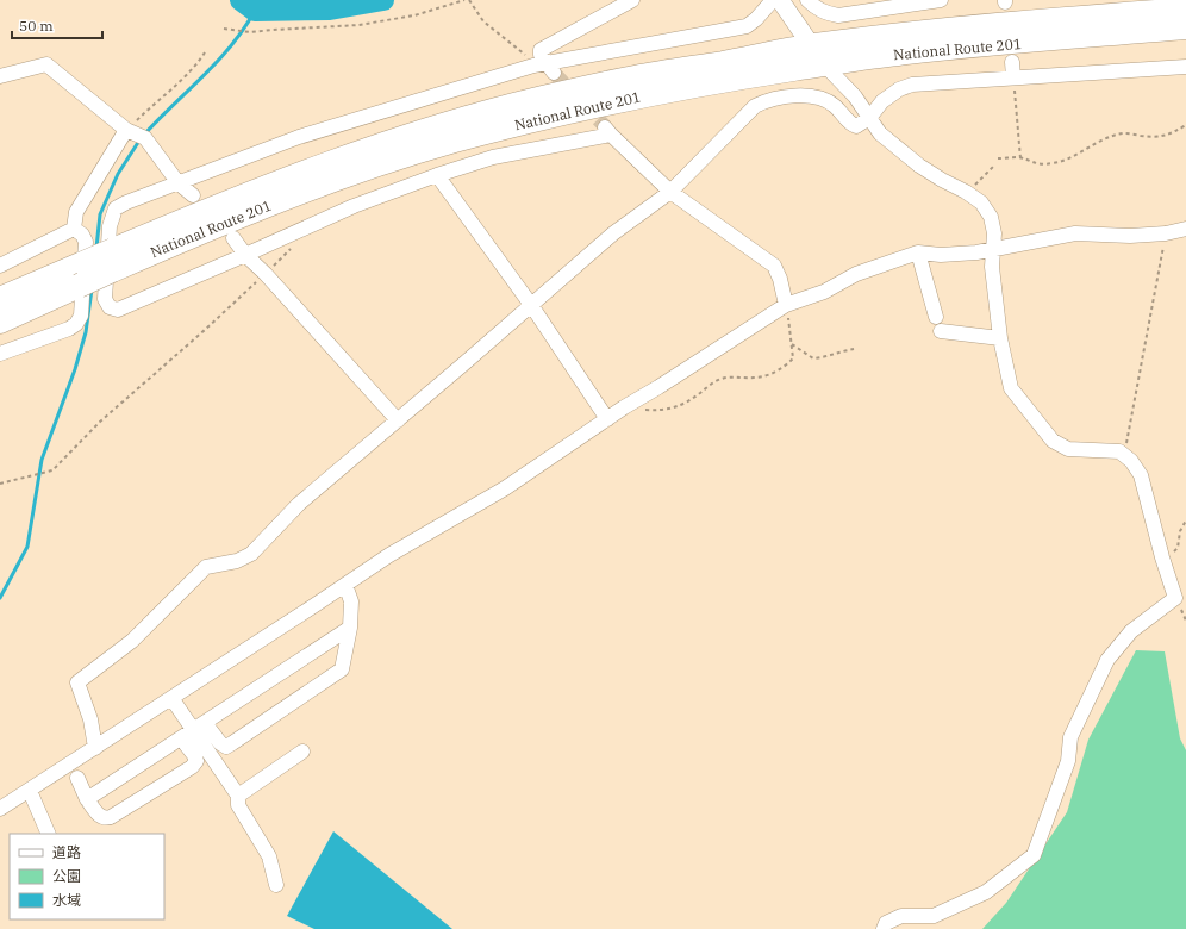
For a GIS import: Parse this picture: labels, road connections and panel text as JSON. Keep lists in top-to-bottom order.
{
  "streets": {
    "highway": ["National Route 201"]
  },
  "legend": ["道路", "公園", "水域"],
  "scale_bar": "50 m"
}
